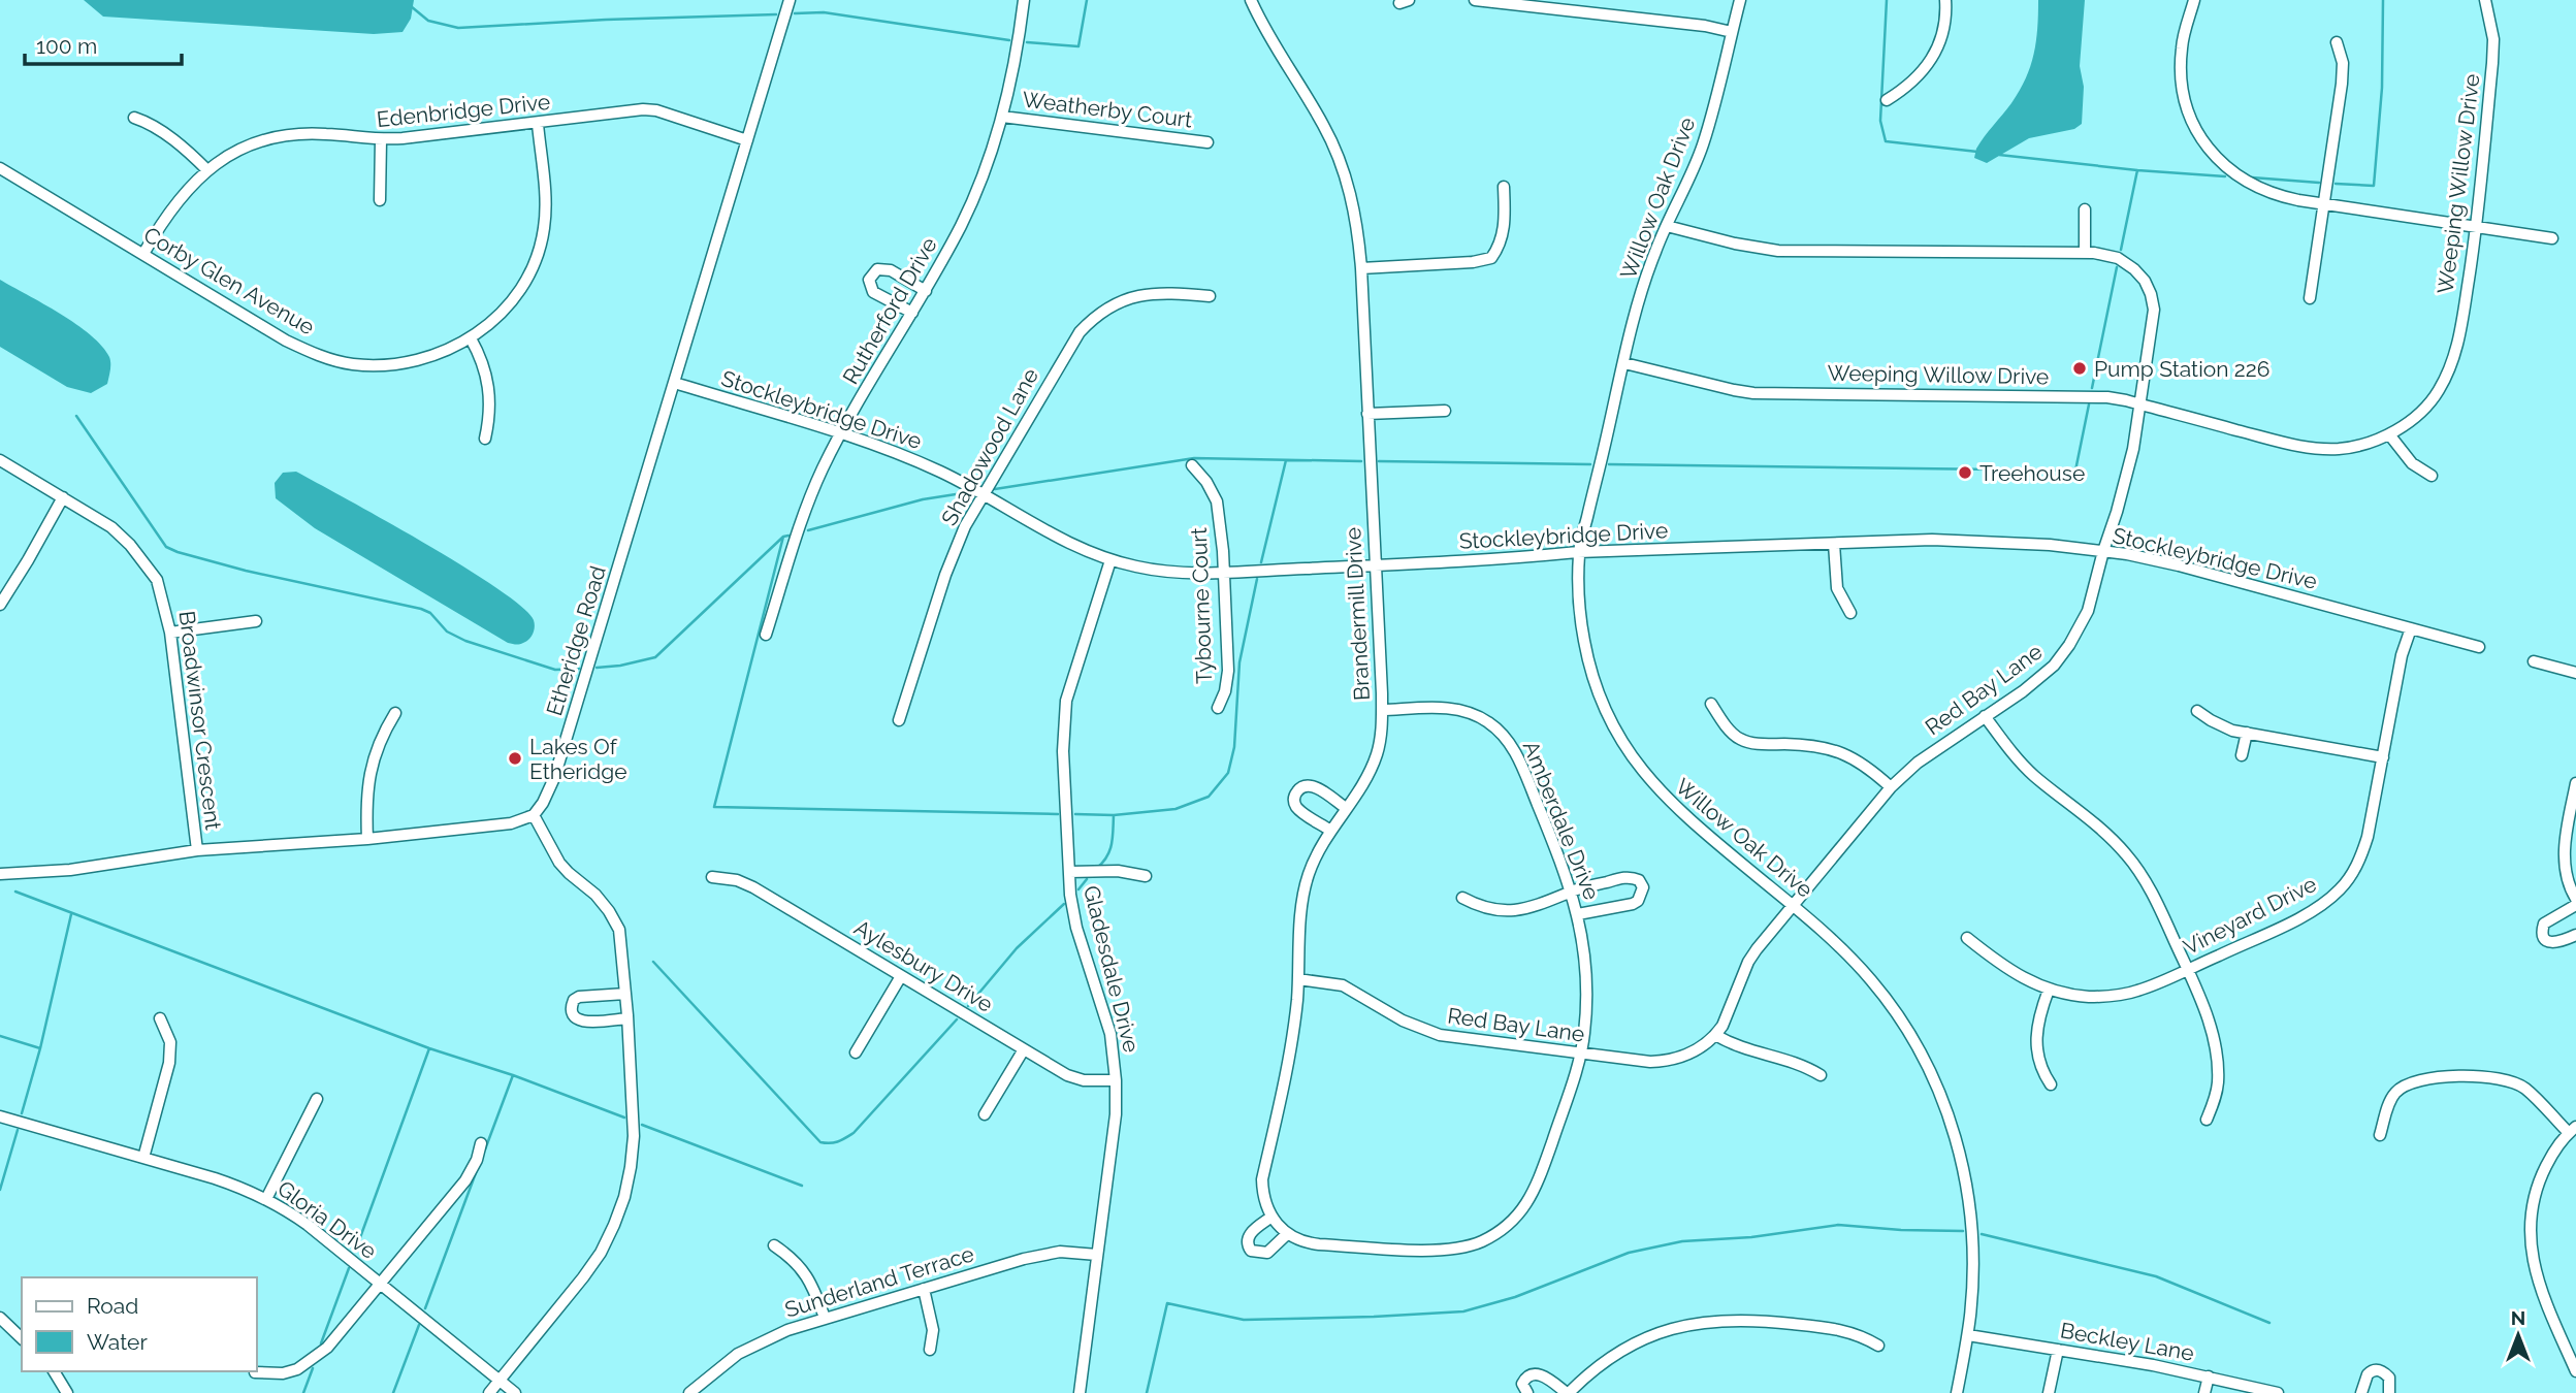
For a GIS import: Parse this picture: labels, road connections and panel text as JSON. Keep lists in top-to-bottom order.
{
  "streets": {
    "street": [
      "Weatherby Court",
      "Edenbridge Drive",
      "Weeping Willow Drive",
      "Willow Oak Drive",
      "Corby Glen Avenue",
      "Rutherford Drive",
      "Stockleybridge Drive",
      "Shadowood Lane",
      "Tybourne Court",
      "Brandermill Drive",
      "Etheridge Road",
      "Red Bay Lane",
      "Broadwinsor Crescent",
      "Amberdale Drive",
      "Vineyard Drive",
      "Aylesbury Drive",
      "Gladesdale Drive",
      "Gloria Drive",
      "Sunderland Terrace",
      "Beckley Lane"
    ]
  },
  "crossings": [
    ["Weatherby Court", "Rutherford Drive"],
    ["Edenbridge Drive", "Corby Glen Avenue"],
    ["Edenbridge Drive", "Etheridge Road"],
    ["Weeping Willow Drive", "Willow Oak Drive"],
    ["Weeping Willow Drive", "Red Bay Lane"],
    ["Willow Oak Drive", "Stockleybridge Drive"],
    ["Willow Oak Drive", "Red Bay Lane"],
    ["Willow Oak Drive", "Beckley Lane"],
    ["Rutherford Drive", "Stockleybridge Drive"],
    ["Stockleybridge Drive", "Shadowood Lane"],
    ["Stockleybridge Drive", "Tybourne Court"],
    ["Stockleybridge Drive", "Brandermill Drive"],
    ["Stockleybridge Drive", "Etheridge Road"],
    ["Stockleybridge Drive", "Red Bay Lane"],
    ["Stockleybridge Drive", "Vineyard Drive"],
    ["Stockleybridge Drive", "Gladesdale Drive"],
    ["Brandermill Drive", "Red Bay Lane"],
    ["Brandermill Drive", "Amberdale Drive"],
    ["Red Bay Lane", "Amberdale Drive"],
    ["Aylesbury Drive", "Gladesdale Drive"],
    ["Gladesdale Drive", "Sunderland Terrace"]
  ],
  "places": ["Pump Station 226", "Treehouse", "Lakes Of Etheridge"],
  "legend": ["Road", "Water"],
  "scale_bar": "100 m",
  "north": "top"
}
